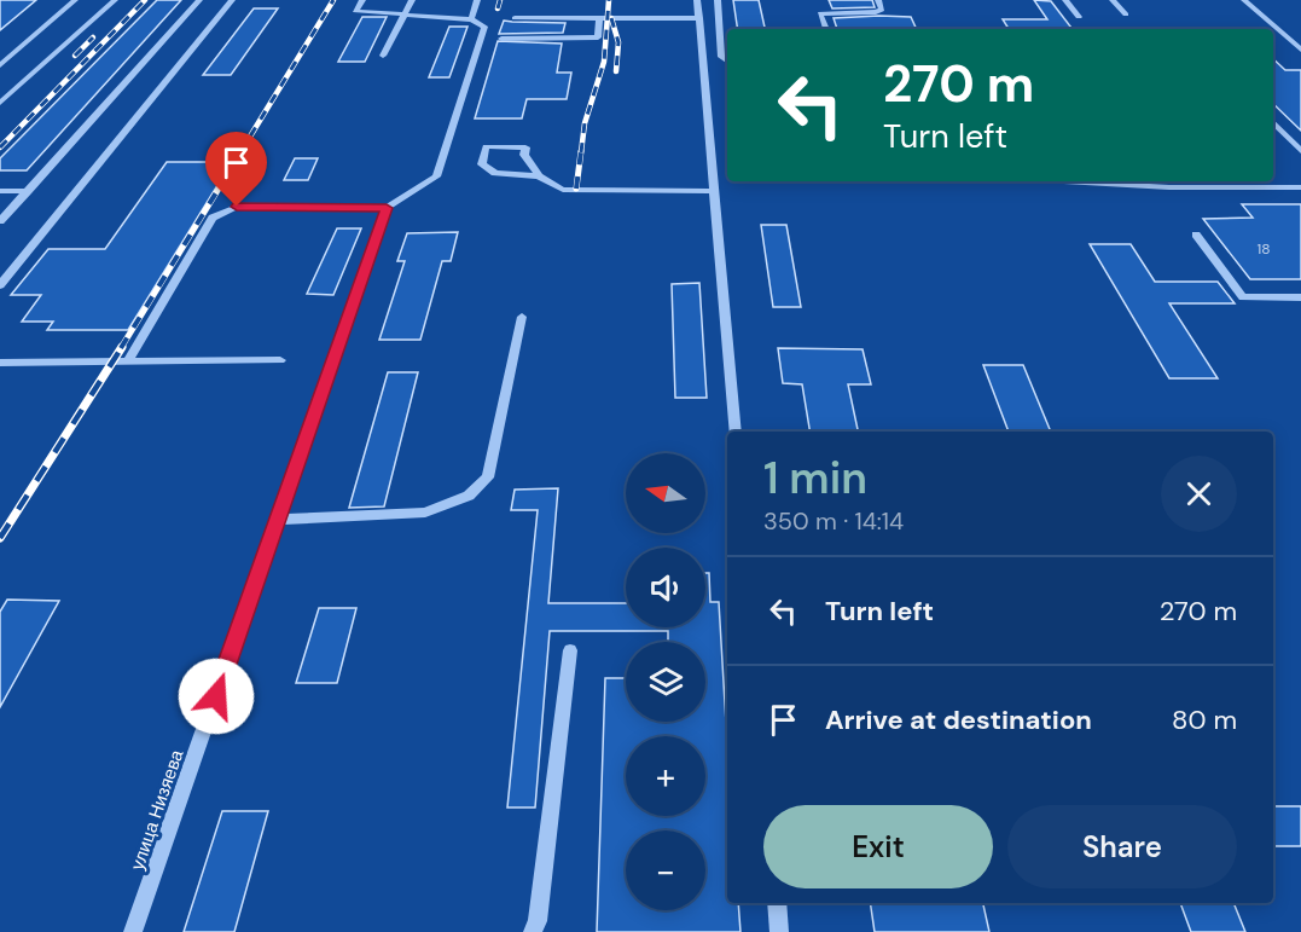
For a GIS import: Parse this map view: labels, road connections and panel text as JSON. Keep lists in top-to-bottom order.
{
  "streets": {
    "street": ["улица Низяева"]
  },
  "house_numbers": ["18"],
  "north": "left",
  "page": {
    "turn": ["270 m", "Turn left"],
    "heading": ["1 min", "350 m · 14:14"],
    "map_buttons": ["+", "−"],
    "list": [
      {
        "name": "Turn left",
        "value": "270 m"
      },
      {
        "name": "Arrive at destination",
        "value": "80 m"
      }
    ],
    "buttons": ["Exit", "Share"]
  }
}
